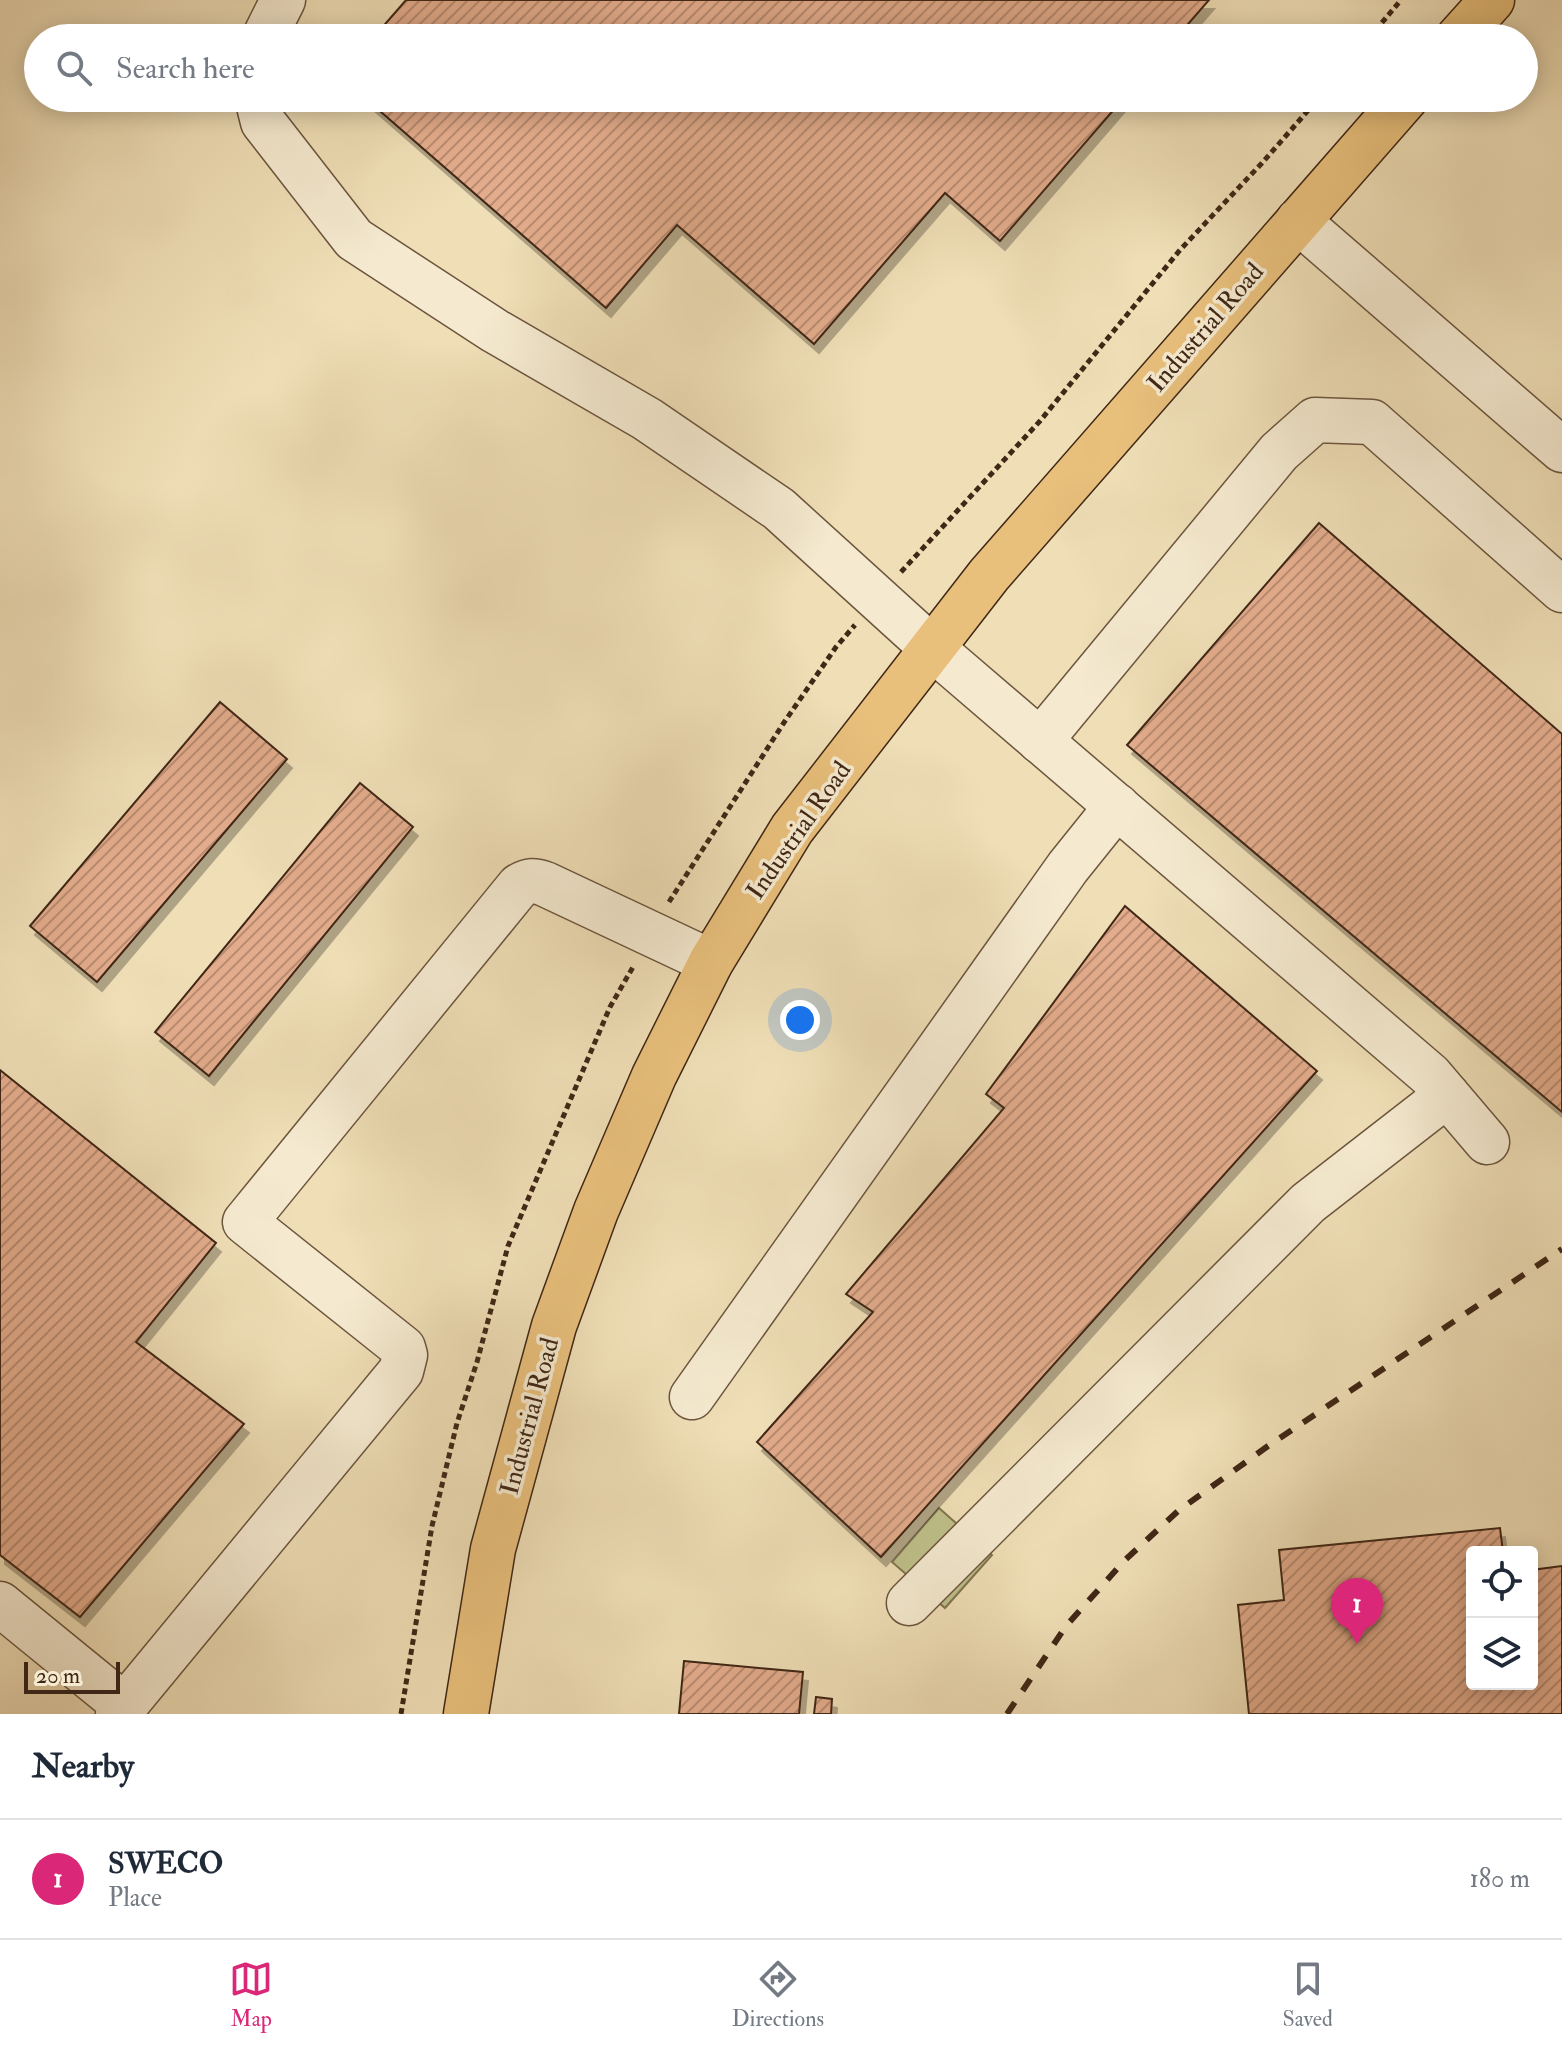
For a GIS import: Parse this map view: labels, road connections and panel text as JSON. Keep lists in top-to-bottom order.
{
  "streets": {
    "main road": ["Industrial Road"]
  },
  "scale_bar": "20 m",
  "page": {
    "search": "Search here",
    "pins": "1",
    "scale": "20 m",
    "heading": "Nearby",
    "list": [
      {
        "mark": "1",
        "name": "SWECO",
        "note": "Place",
        "value": "180 m"
      }
    ],
    "nav": ["Map", "Directions", "Saved"]
  }
}
